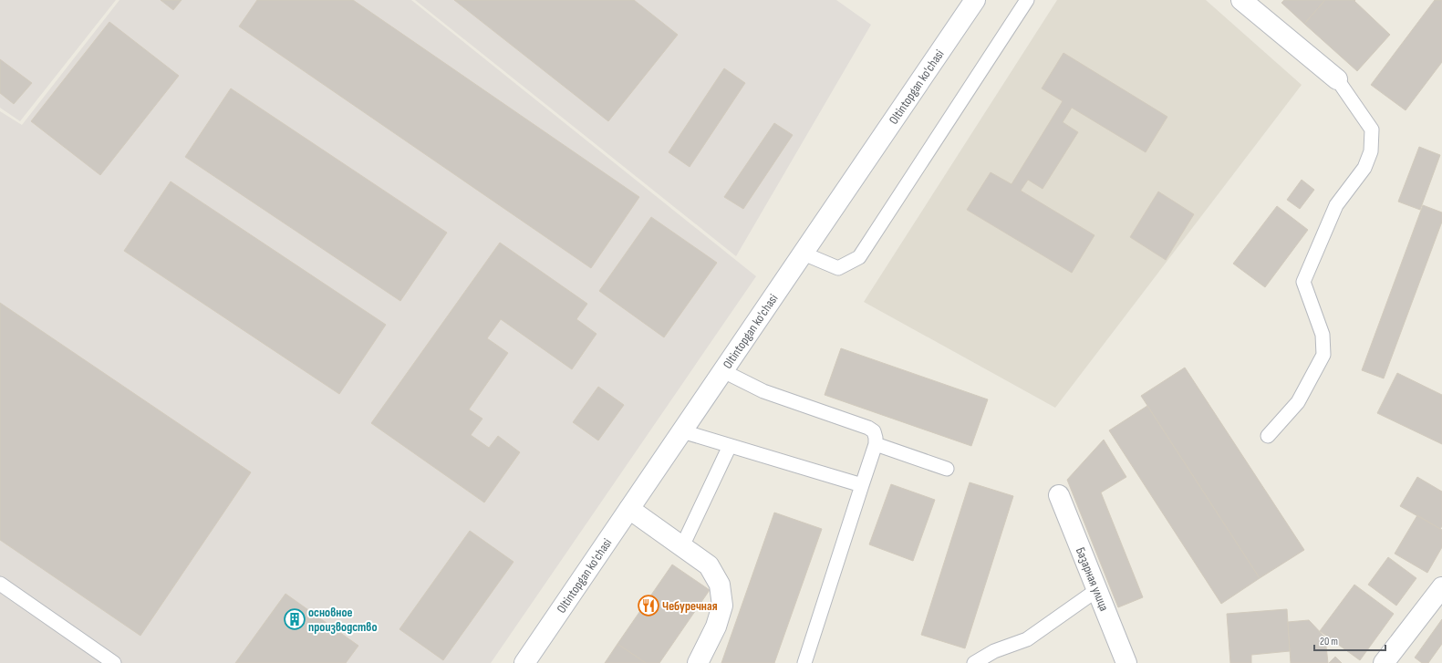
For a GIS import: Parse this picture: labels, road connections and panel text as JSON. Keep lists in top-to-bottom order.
{
  "streets": {
    "street": ["Oltintopgan ko'chasi", "Базарная улица"]
  },
  "places": {
    "restaurant": ["Чебуречная"],
    "building": ["основное производство"]
  },
  "scale_bar": "20 m"
}
